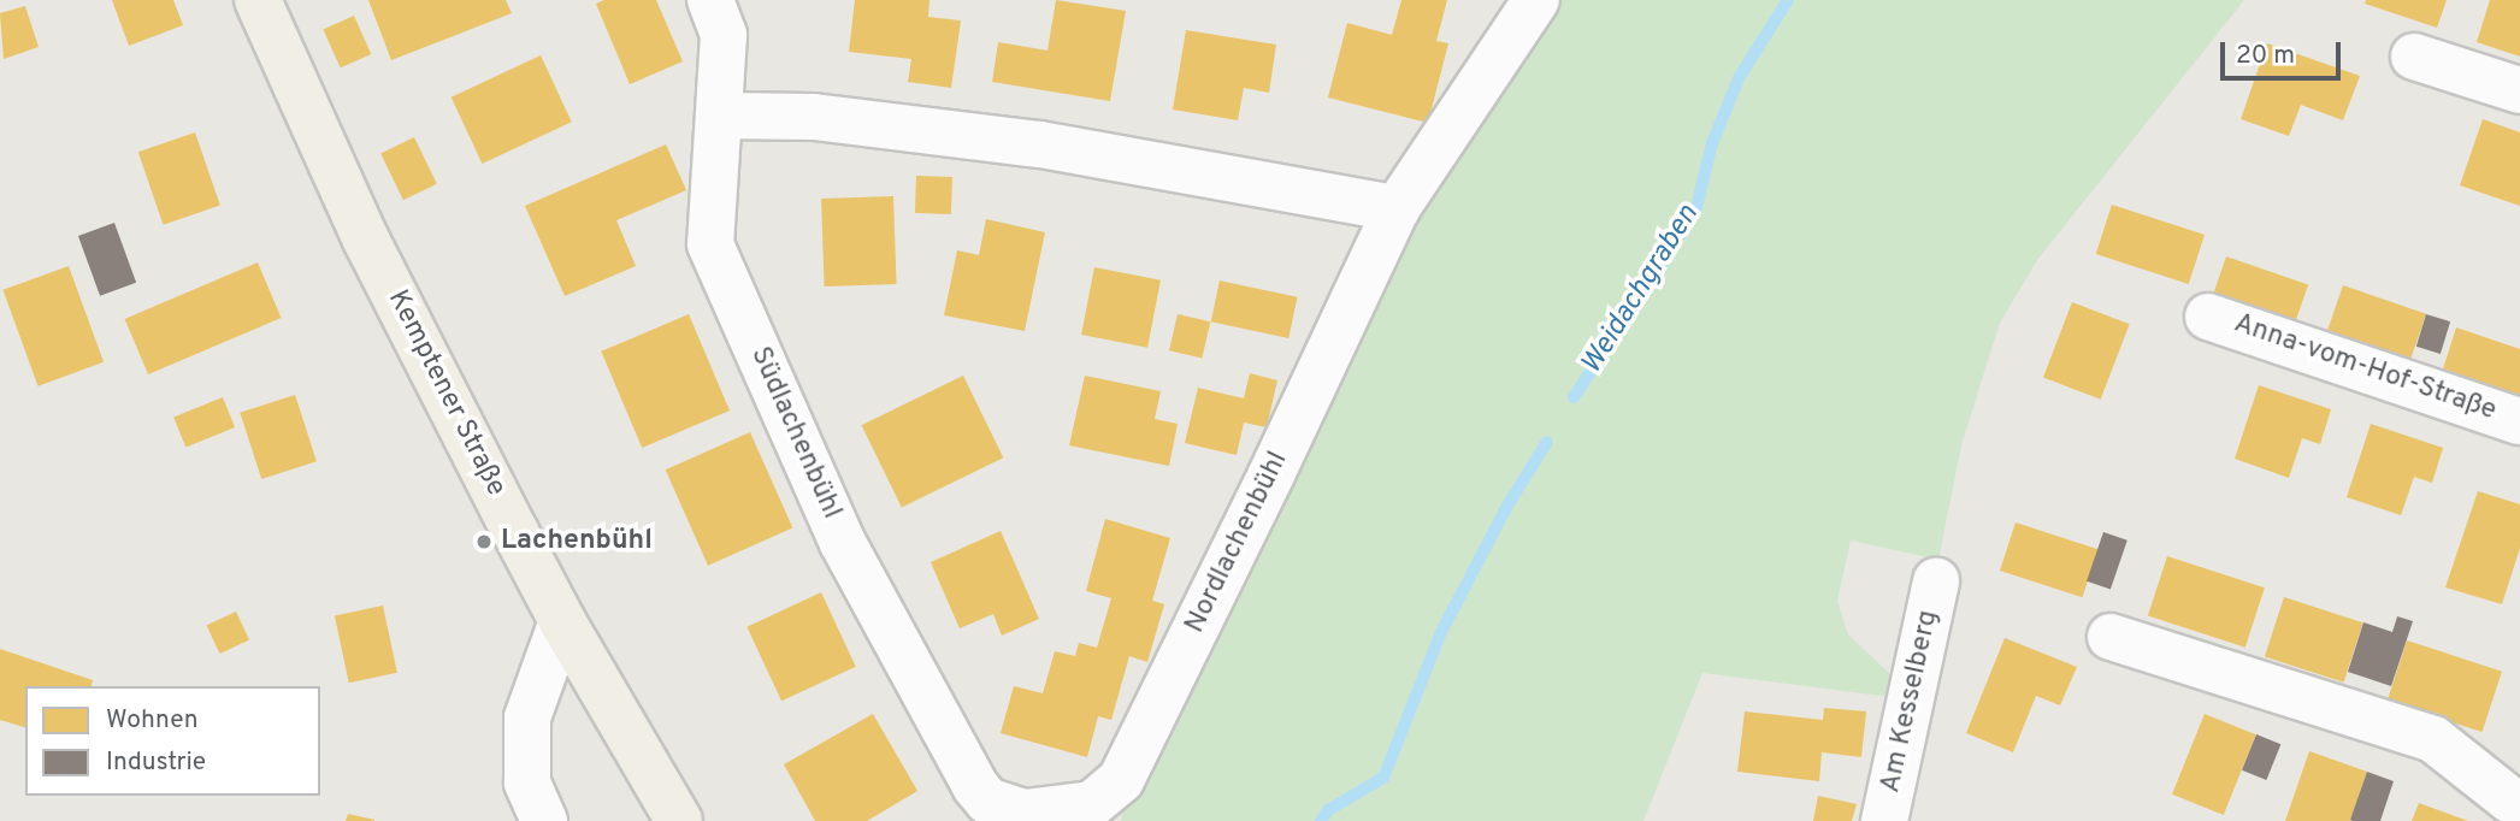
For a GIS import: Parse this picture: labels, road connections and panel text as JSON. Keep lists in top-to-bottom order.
{
  "streets": {
    "main road": ["Kemptener Straße"],
    "street": [
      "Anna-vom-Hof-Straße",
      "Südlachenbühl",
      "Nordlachenbühl",
      "Am Kesselberg"
    ]
  },
  "crossings": [
    ["Südlachenbühl", "Nordlachenbühl"]
  ],
  "water": ["Weidachgraben"],
  "places": ["Lachenbühl"],
  "legend": ["Wohnen", "Industrie"],
  "scale_bar": "20 m"
}
